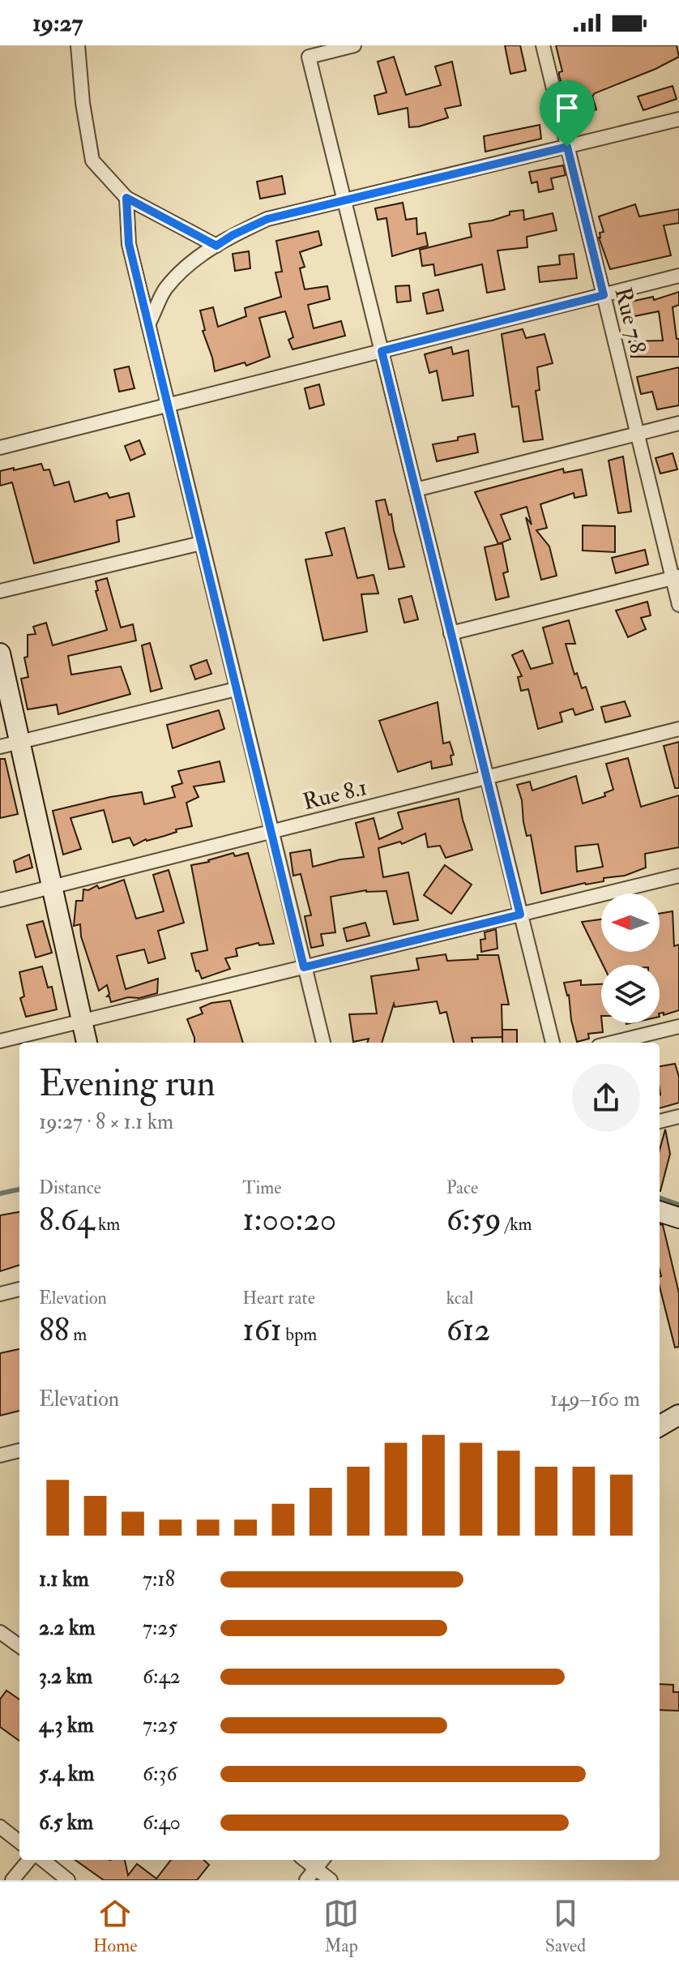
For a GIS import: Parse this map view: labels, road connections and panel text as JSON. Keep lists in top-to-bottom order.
{
  "streets": {
    "street": ["Rue 7.8", "Rue 8.1"]
  },
  "north": "left",
  "page": {
    "status": "19:27",
    "heading": ["Evening run", "19:27 · 8 × 1.1 km"],
    "stats": [
      ["Distance", "8.64 km"],
      ["Time", "1:00:20"],
      ["Pace", "6:59 /km"],
      ["Elevation", "88 m"],
      ["Heart rate", "161 bpm"],
      ["kcal", "612"]
    ],
    "chart": ["Elevation", "149–160 m"],
    "list": [
      {
        "name": "1.1 km",
        "note": "7:18"
      },
      {
        "name": "2.2 km",
        "note": "7:25"
      },
      {
        "name": "3.2 km",
        "note": "6:42"
      },
      {
        "name": "4.3 km",
        "note": "7:25"
      },
      {
        "name": "5.4 km",
        "note": "6:36"
      },
      {
        "name": "6.5 km",
        "note": "6:40"
      }
    ],
    "tabs": ["Home", "Map", "Saved"]
  }
}
